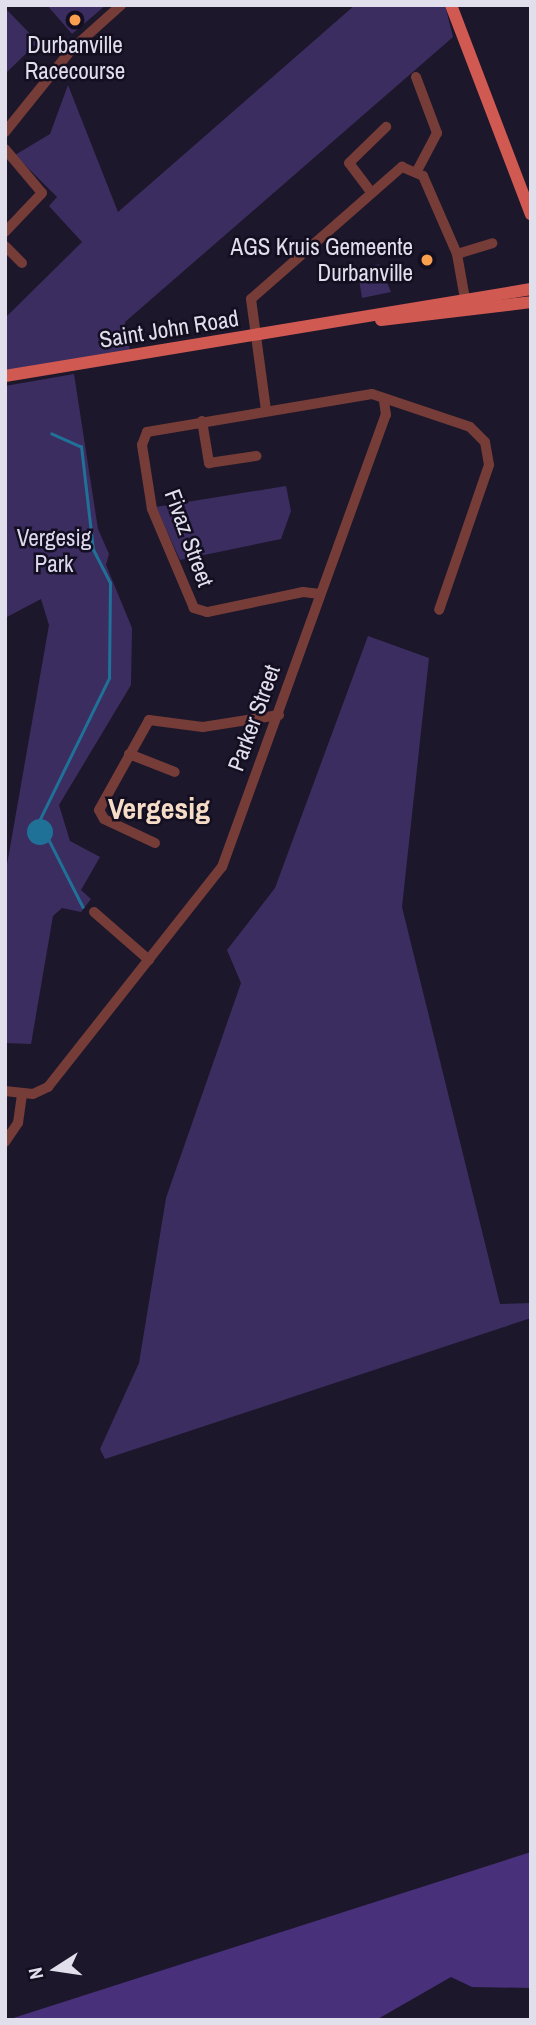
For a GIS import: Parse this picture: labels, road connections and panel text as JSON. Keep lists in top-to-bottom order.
{
  "streets": {
    "main road": ["Saint John Road"],
    "street": ["Fivaz Street", "Parker Street"]
  },
  "crossings": [
    ["Fivaz Street", "Parker Street"]
  ],
  "districts": ["Vergesig"],
  "parks": ["Vergesig Park"],
  "places": ["Durbanville Racecourse", "AGS Kruis Gemeente Durbanville"],
  "north": "left"
}
